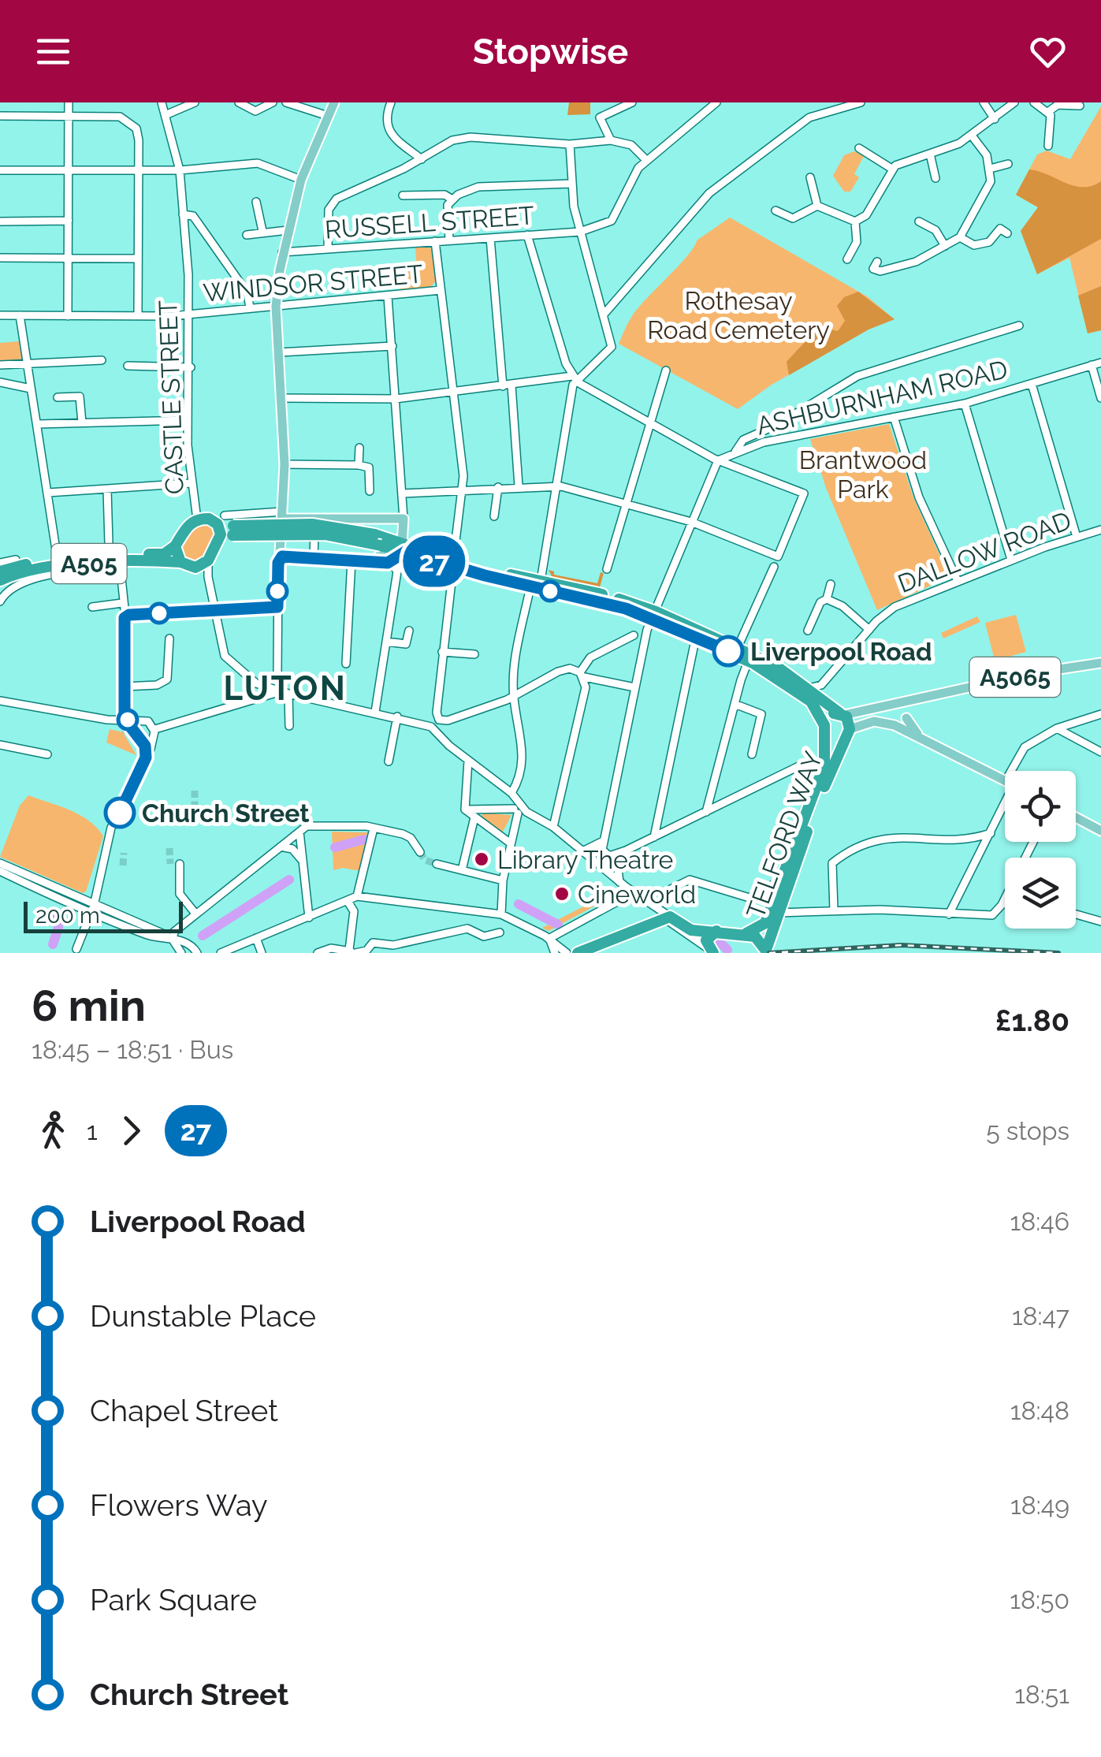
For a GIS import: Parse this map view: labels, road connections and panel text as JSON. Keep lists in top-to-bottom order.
{
  "streets": {
    "highway": ["A505", "TELFORD WAY"],
    "main road": ["A5065"],
    "street": [
      "RUSSELL STREET",
      "WINDSOR STREET",
      "CASTLE STREET",
      "ASHBURNHAM ROAD",
      "DALLOW ROAD"
    ]
  },
  "crossings": [
    ["WINDSOR STREET", "CASTLE STREET"],
    ["CASTLE STREET", "A505"]
  ],
  "districts": ["LUTON"],
  "parks": ["Rothesay Road Cemetery", "Brantwood Park"],
  "places": [
    "Liverpool Road",
    "Church Street",
    "Library Theatre",
    "Cineworld"
  ],
  "lines": ["bus line 27"],
  "scale_bar": "200 m",
  "page": {
    "header": "Stopwise",
    "on_map": "27",
    "scale": "200 m",
    "heading": ["6 min", "18:45 – 18:51 · Bus", "£1.80"],
    "legs": ["1", "27", "5 stops"],
    "list": [
      {
        "name": "Liverpool Road",
        "value": "18:46"
      },
      {
        "name": "Dunstable Place",
        "value": "18:47"
      },
      {
        "name": "Chapel Street",
        "value": "18:48"
      },
      {
        "name": "Flowers Way",
        "value": "18:49"
      },
      {
        "name": "Park Square",
        "value": "18:50"
      },
      {
        "name": "Church Street",
        "value": "18:51"
      }
    ]
  }
}
